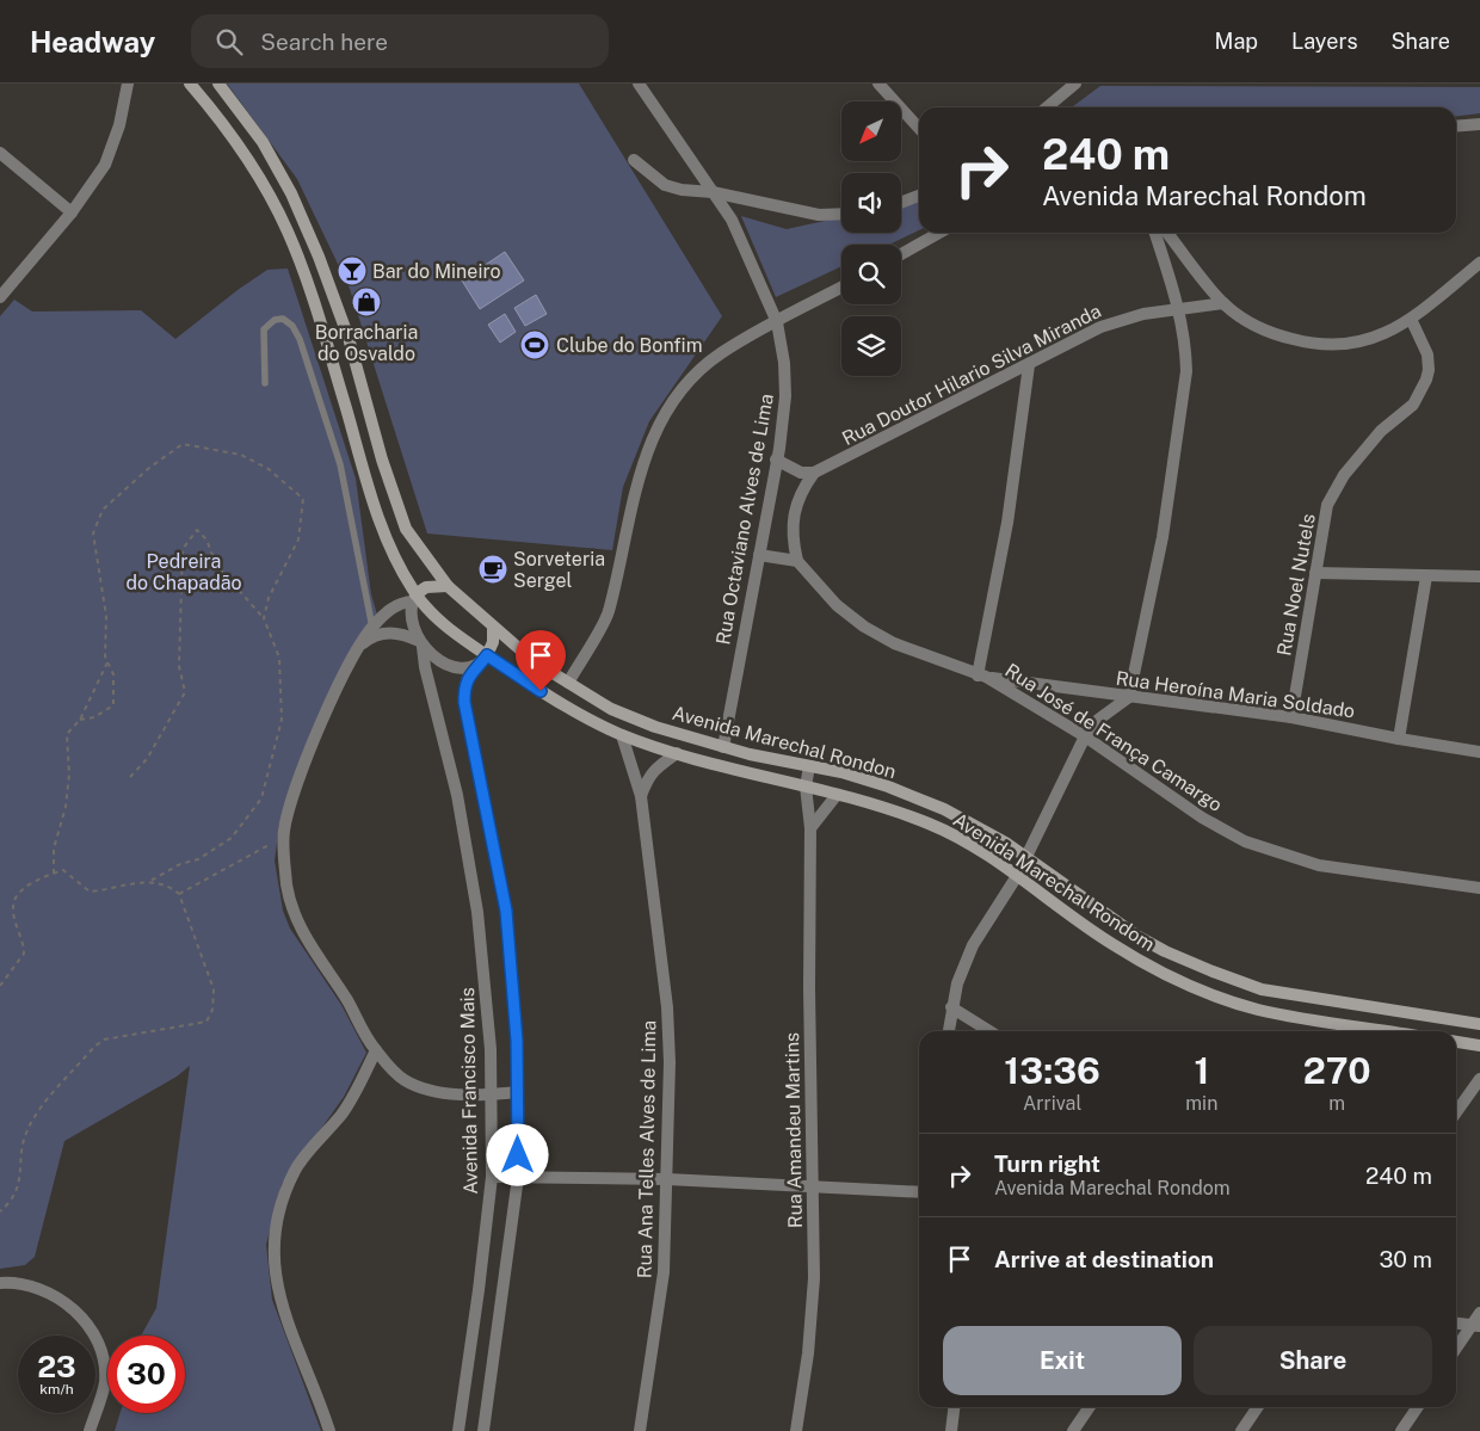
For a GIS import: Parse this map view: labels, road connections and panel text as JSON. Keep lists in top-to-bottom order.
{
  "streets": {
    "main road": ["Avenida Marechal Rondon", "Avenida Marechal Rondom"],
    "street": [
      "Rua Doutor Hilario Silva Miranda",
      "Rua Octaviano Alves de Lima",
      "Rua Noel Nutels",
      "Rua Heroína Maria Soldado",
      "Rua José de França Camargo",
      "Avenida Francisco Mais",
      "Rua Amandeu Martins",
      "Rua Ana Telles Alves de Lima"
    ]
  },
  "crossings": [
    ["Rua Octaviano Alves de Lima", "Avenida Marechal Rondon"],
    ["Rua Noel Nutels", "Rua Heroína Maria Soldado"],
    ["Rua Heroína Maria Soldado", "Rua José de França Camargo"],
    ["Avenida Marechal Rondon", "Rua Amandeu Martins"],
    ["Avenida Marechal Rondom", "Avenida Francisco Mais"],
    ["Avenida Marechal Rondom", "Rua Amandeu Martins"],
    ["Avenida Marechal Rondom", "Rua Ana Telles Alves de Lima"]
  ],
  "parks": ["Pedreira do Chapadão"],
  "places": {
    "bar": ["Bar do Mineiro"],
    "shop": ["Borracharia do Osvaldo"],
    "sports": ["Clube do Bonfim"],
    "cafe": ["Sorveteria Sergel"]
  },
  "north": "bottom left",
  "page": {
    "header": "Headway",
    "search": "Search here",
    "nav": ["Map", "Layers", "Share"],
    "turn": ["240 m", "Avenida Marechal Rondom"],
    "eta": [
      "13:36",
      "Arrival",
      "1",
      "min",
      "270",
      "m"
    ],
    "list": [
      {
        "name": "Turn right",
        "note": "Avenida Marechal Rondom",
        "value": "240 m"
      },
      {
        "name": "Arrive at destination",
        "value": "30 m"
      }
    ],
    "buttons": ["Exit", "Share"],
    "speed": "23 km/h",
    "limit": "30"
  }
}
